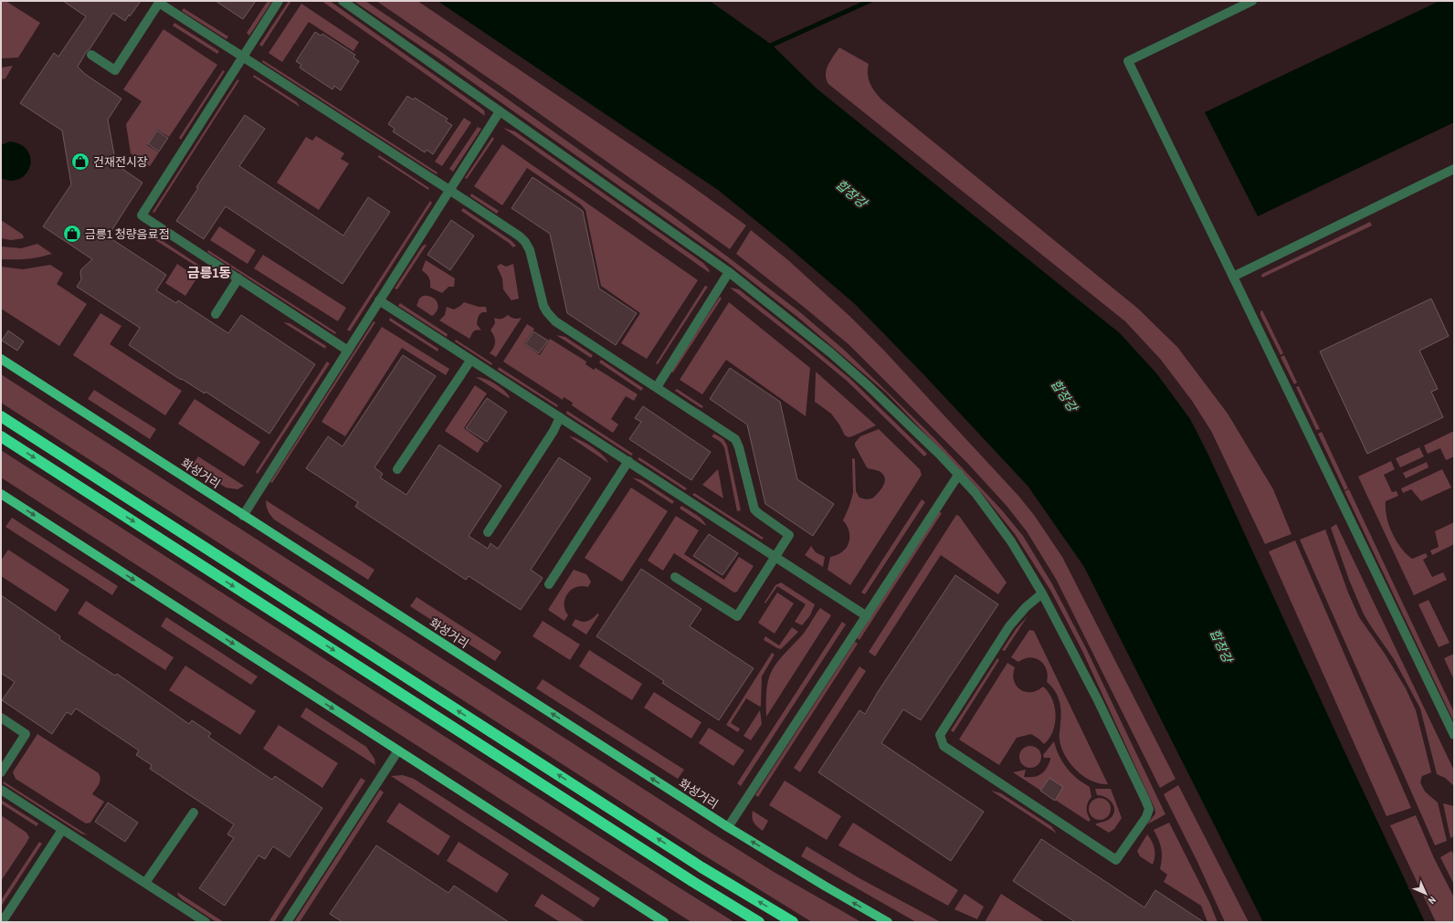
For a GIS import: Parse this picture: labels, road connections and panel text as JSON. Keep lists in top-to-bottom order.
{
  "streets": {
    "main road": ["화성거리"]
  },
  "one_way": ["화성거리"],
  "districts": ["금릉1동"],
  "water": ["합장강"],
  "places": {
    "shop": ["건재전시장", "금릉1 청량음료점"]
  },
  "north": "bottom right"
}
